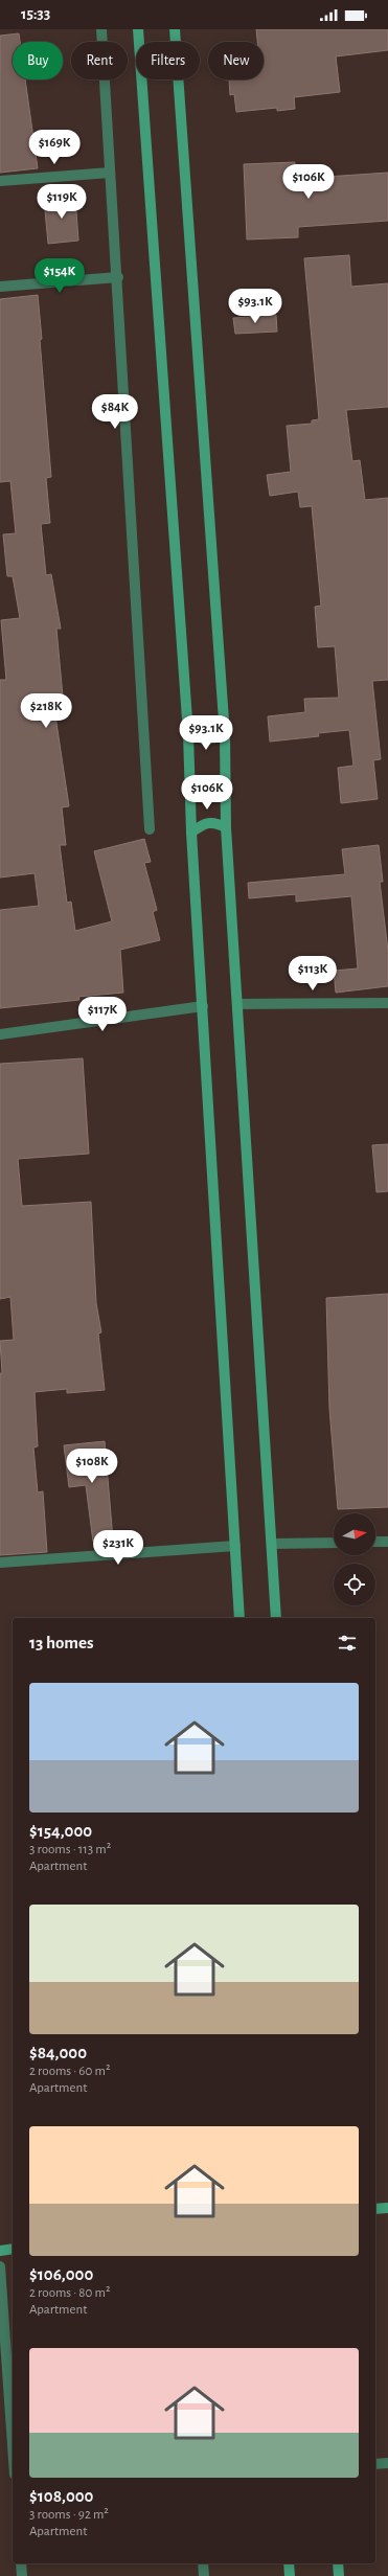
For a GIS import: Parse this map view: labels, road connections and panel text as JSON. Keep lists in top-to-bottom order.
{
  "north": "right",
  "page": {
    "status": "15:33",
    "chip": [
      "Buy",
      "Rent",
      "Filters",
      "New"
    ],
    "price": [
      "$169K",
      "$106K",
      "$119K",
      "$154K",
      "$93.1K",
      "$84K",
      "$218K",
      "$93.1K",
      "$106K",
      "$113K",
      "$117K",
      "$108K",
      "$231K"
    ],
    "heading": "13 homes",
    "list": [
      {
        "name": "$154,000",
        "note": "3 rooms · 113 m² · Apartment"
      },
      {
        "name": "$84,000",
        "note": "2 rooms · 60 m² · Apartment"
      },
      {
        "name": "$106,000",
        "note": "2 rooms · 80 m² · Apartment"
      },
      {
        "name": "$108,000",
        "note": "3 rooms · 92 m² · Apartment"
      }
    ]
  }
}
